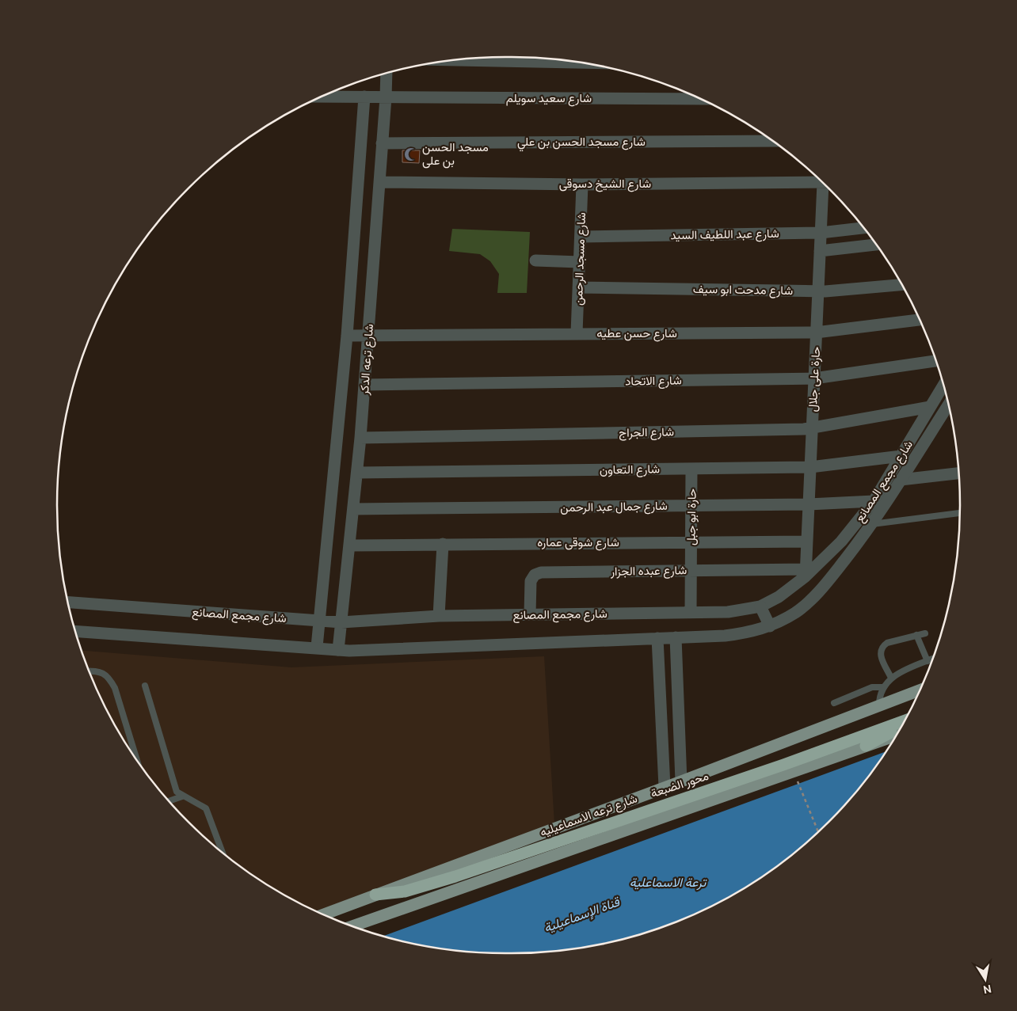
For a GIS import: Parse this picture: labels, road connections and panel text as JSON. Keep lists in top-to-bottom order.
{
  "streets": {
    "highway": ["محور الضبعة"],
    "main road": ["شارع ترعه الاسماعيليه"],
    "street": [
      "شارع سعيد سويلم",
      "شارع مسجد الحسن بن علي",
      "شارع الشيخ دسوقى",
      "شارع عبد اللطيف السيد",
      "شارع مسجد الرحمن",
      "شارع مدحت ابو سيف",
      "شارع حسن عطيه",
      "شارع ترعه الدكر",
      "حارة على جلال",
      "شارع الاتحاد",
      "شارع الجراج",
      "شارع التعاون",
      "شارع مجمع المصانع",
      "شارع جمال عبد الرحمن",
      "حارة ابو جبل",
      "شارع شوقى عماره",
      "شارع عبده الجزار"
    ]
  },
  "crossings": [
    ["شارع سعيد سويلم", "شارع ترعه الدكر"],
    ["شارع مسجد الحسن بن علي", "شارع ترعه الدكر"],
    ["شارع الشيخ دسوقى", "شارع مسجد الرحمن"],
    ["شارع الشيخ دسوقى", "شارع ترعه الدكر"],
    ["شارع عبد اللطيف السيد", "شارع مسجد الرحمن"],
    ["شارع عبد اللطيف السيد", "حارة على جلال"],
    ["شارع مسجد الرحمن", "شارع مدحت ابو سيف"],
    ["شارع مسجد الرحمن", "شارع حسن عطيه"],
    ["شارع مدحت ابو سيف", "حارة على جلال"],
    ["شارع حسن عطيه", "شارع ترعه الدكر"],
    ["شارع حسن عطيه", "حارة على جلال"],
    ["شارع ترعه الدكر", "شارع الاتحاد"],
    ["شارع ترعه الدكر", "شارع الجراج"],
    ["شارع ترعه الدكر", "شارع التعاون"],
    ["شارع ترعه الدكر", "شارع مجمع المصانع"],
    ["شارع ترعه الدكر", "شارع جمال عبد الرحمن"],
    ["شارع ترعه الدكر", "شارع شوقى عماره"],
    ["حارة على جلال", "شارع الاتحاد"],
    ["حارة على جلال", "شارع الجراج"],
    ["حارة على جلال", "شارع التعاون"],
    ["حارة على جلال", "شارع مجمع المصانع"],
    ["حارة على جلال", "شارع جمال عبد الرحمن"],
    ["حارة على جلال", "شارع شوقى عماره"],
    ["حارة على جلال", "شارع عبده الجزار"],
    ["شارع الجراج", "شارع مجمع المصانع"],
    ["شارع التعاون", "شارع مجمع المصانع"],
    ["شارع التعاون", "حارة ابو جبل"],
    ["شارع مجمع المصانع", "شارع جمال عبد الرحمن"],
    ["شارع مجمع المصانع", "حارة ابو جبل"],
    ["شارع مجمع المصانع", "شارع عبده الجزار"],
    ["شارع جمال عبد الرحمن", "حارة ابو جبل"],
    ["حارة ابو جبل", "شارع شوقى عماره"],
    ["حارة ابو جبل", "شارع عبده الجزار"],
    ["محور الضبعة", "شارع ترعه الاسماعيليه"]
  ],
  "water": ["ترعة الاسماعلية", "قناة الإسماعيلية"],
  "places": {
    "mosque": ["مسجد الحسن بن على"]
  },
  "north": "bottom"
}
